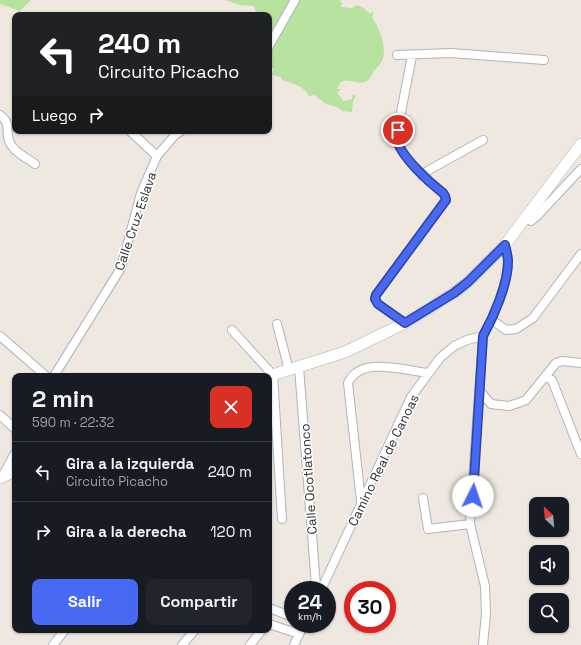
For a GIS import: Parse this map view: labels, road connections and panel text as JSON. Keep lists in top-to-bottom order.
{
  "streets": {
    "street": ["Calle Cruz Eslava", "Camino Real de Canoas", "Calle Ocotlatonco"]
  },
  "north": "top left",
  "page": {
    "turn": ["240 m", "Circuito Picacho"],
    "then": "Luego",
    "heading": ["2 min", "590 m · 22:32"],
    "list": [
      {
        "name": "Gira a la izquierda",
        "note": "Circuito Picacho",
        "value": "240 m"
      },
      {
        "name": "Gira a la derecha",
        "value": "120 m"
      }
    ],
    "buttons": ["Salir", "Compartir"],
    "speed": "24 km/h",
    "limit": "30"
  }
}
